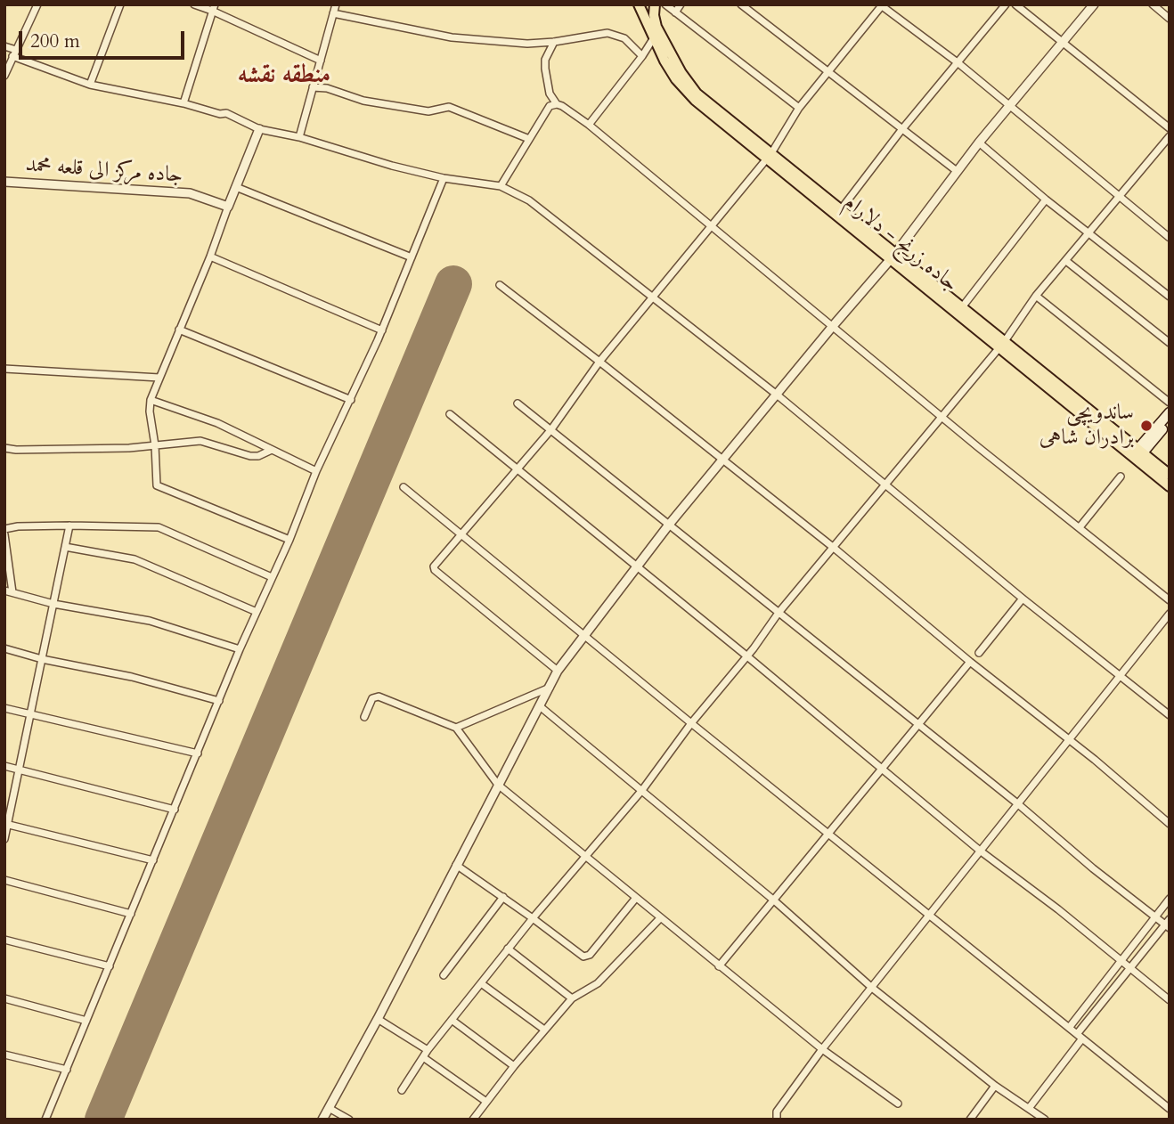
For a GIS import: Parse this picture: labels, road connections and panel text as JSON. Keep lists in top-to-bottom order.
{
  "streets": {
    "highway": ["جاده زرنج - دلارام"],
    "street": ["جاده مرکز الی قلعه محمد"]
  },
  "districts": ["منطقه نقشه"],
  "places": ["ساندویچی برادران شاهی"],
  "scale_bar": "200 m"
}
